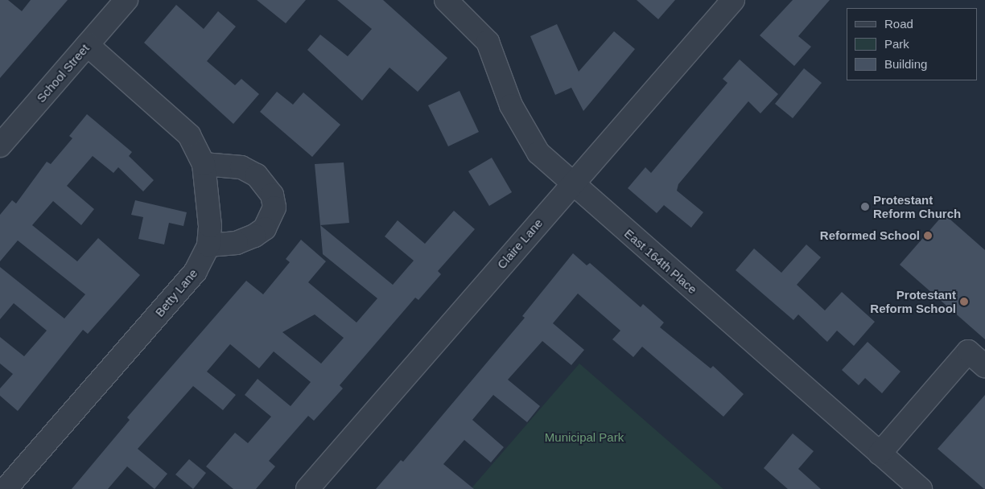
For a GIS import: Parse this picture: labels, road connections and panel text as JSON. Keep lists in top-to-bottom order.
{
  "streets": {
    "street": [
      "School Street",
      "Claire Lane",
      "East 164th Place",
      "Betty Lane"
    ]
  },
  "crossings": [
    ["School Street", "Betty Lane"],
    ["Claire Lane", "East 164th Place"]
  ],
  "parks": ["Municipal Park"],
  "places": ["Protestant Reform Church", "Reformed School", "Protestant Reform School"],
  "legend": ["Road", "Park", "Building"]
}
